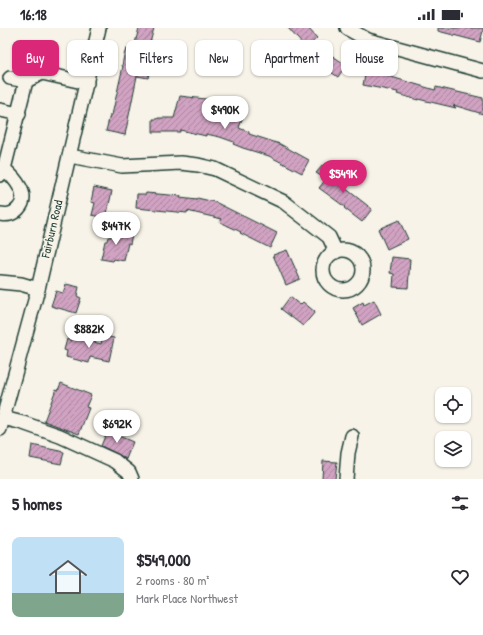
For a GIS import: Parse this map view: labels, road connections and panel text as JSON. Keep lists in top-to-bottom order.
{
  "streets": {
    "street": ["Fairburn Road"]
  },
  "page": {
    "status": "16:18",
    "chip": [
      "Buy",
      "Rent",
      "Filters",
      "New",
      "Apartment",
      "House"
    ],
    "price": [
      "$490K",
      "$549K",
      "$447K",
      "$882K",
      "$692K"
    ],
    "heading": "5 homes",
    "list": [
      {
        "name": "$549,000",
        "note": "2 rooms · 80 m² · Mark Place Northwest"
      }
    ]
  }
}
